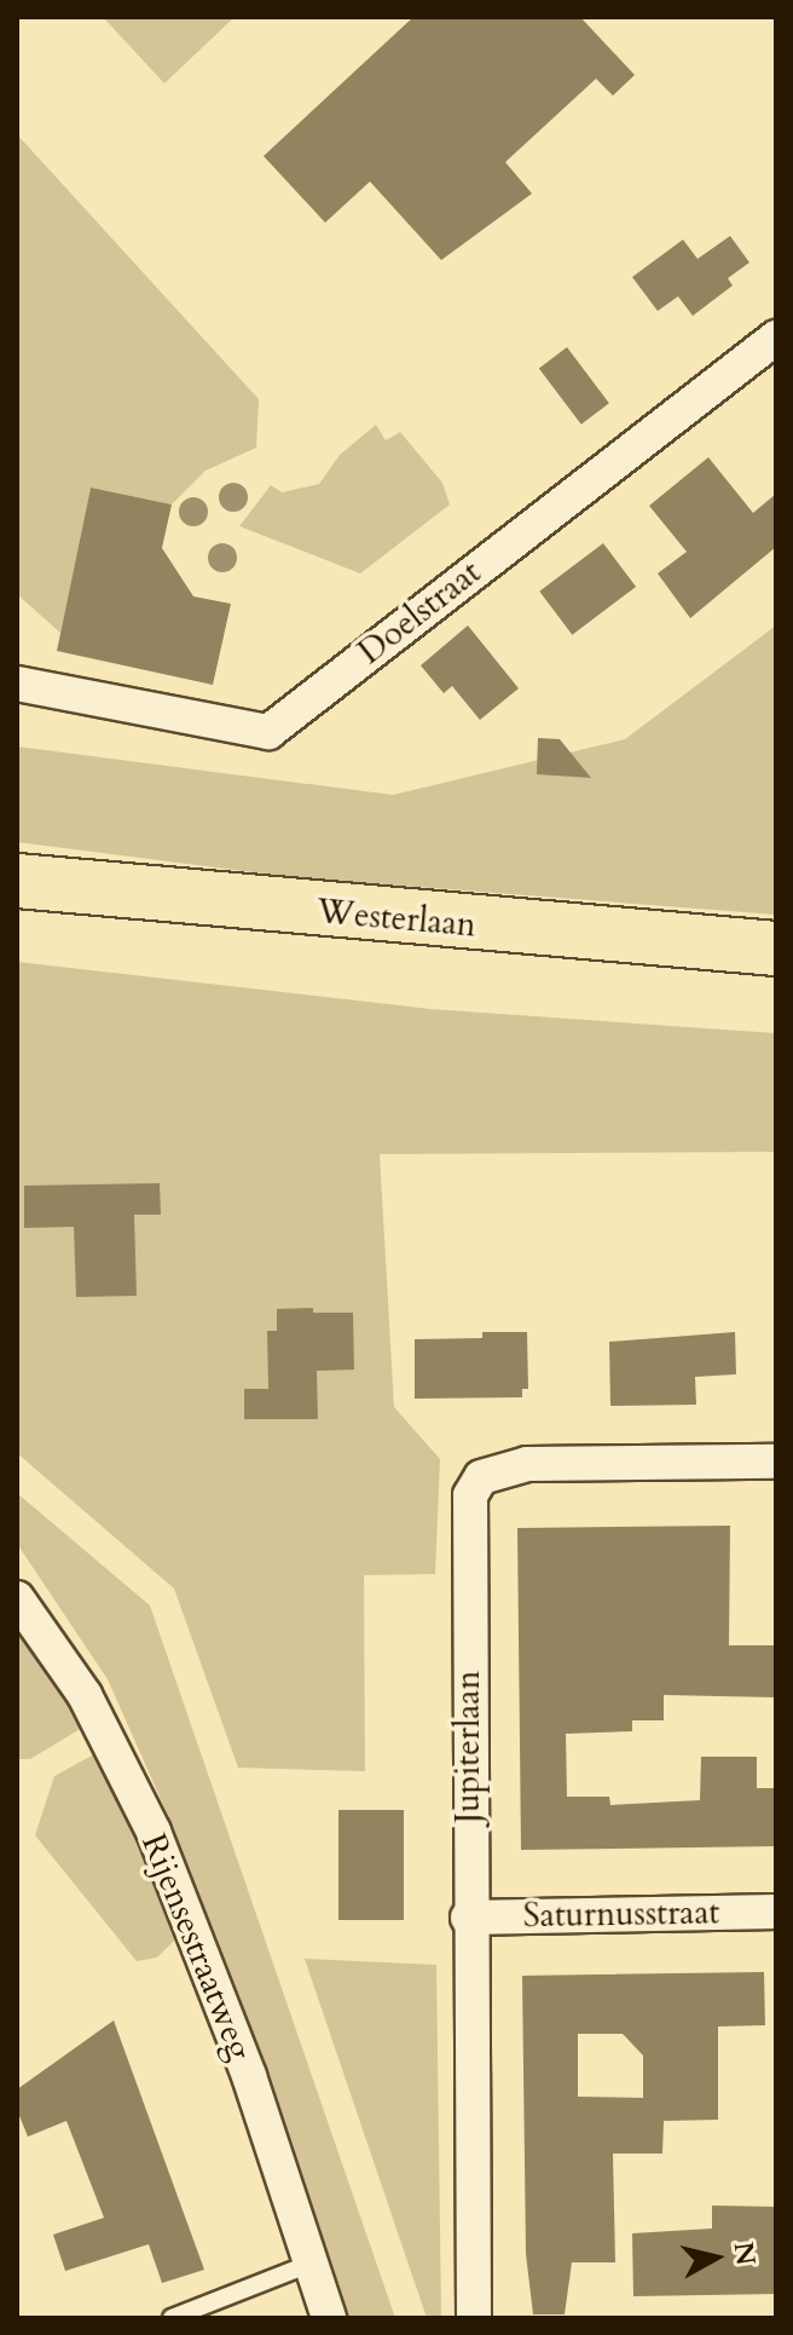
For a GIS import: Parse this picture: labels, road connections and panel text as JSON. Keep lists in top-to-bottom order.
{
  "streets": {
    "main road": ["Westerlaan"],
    "street": [
      "Doelstraat",
      "Jupiterlaan",
      "Saturnusstraat",
      "Rijensestraatweg"
    ]
  },
  "crossings": [
    ["Jupiterlaan", "Saturnusstraat"]
  ],
  "north": "right"
}
